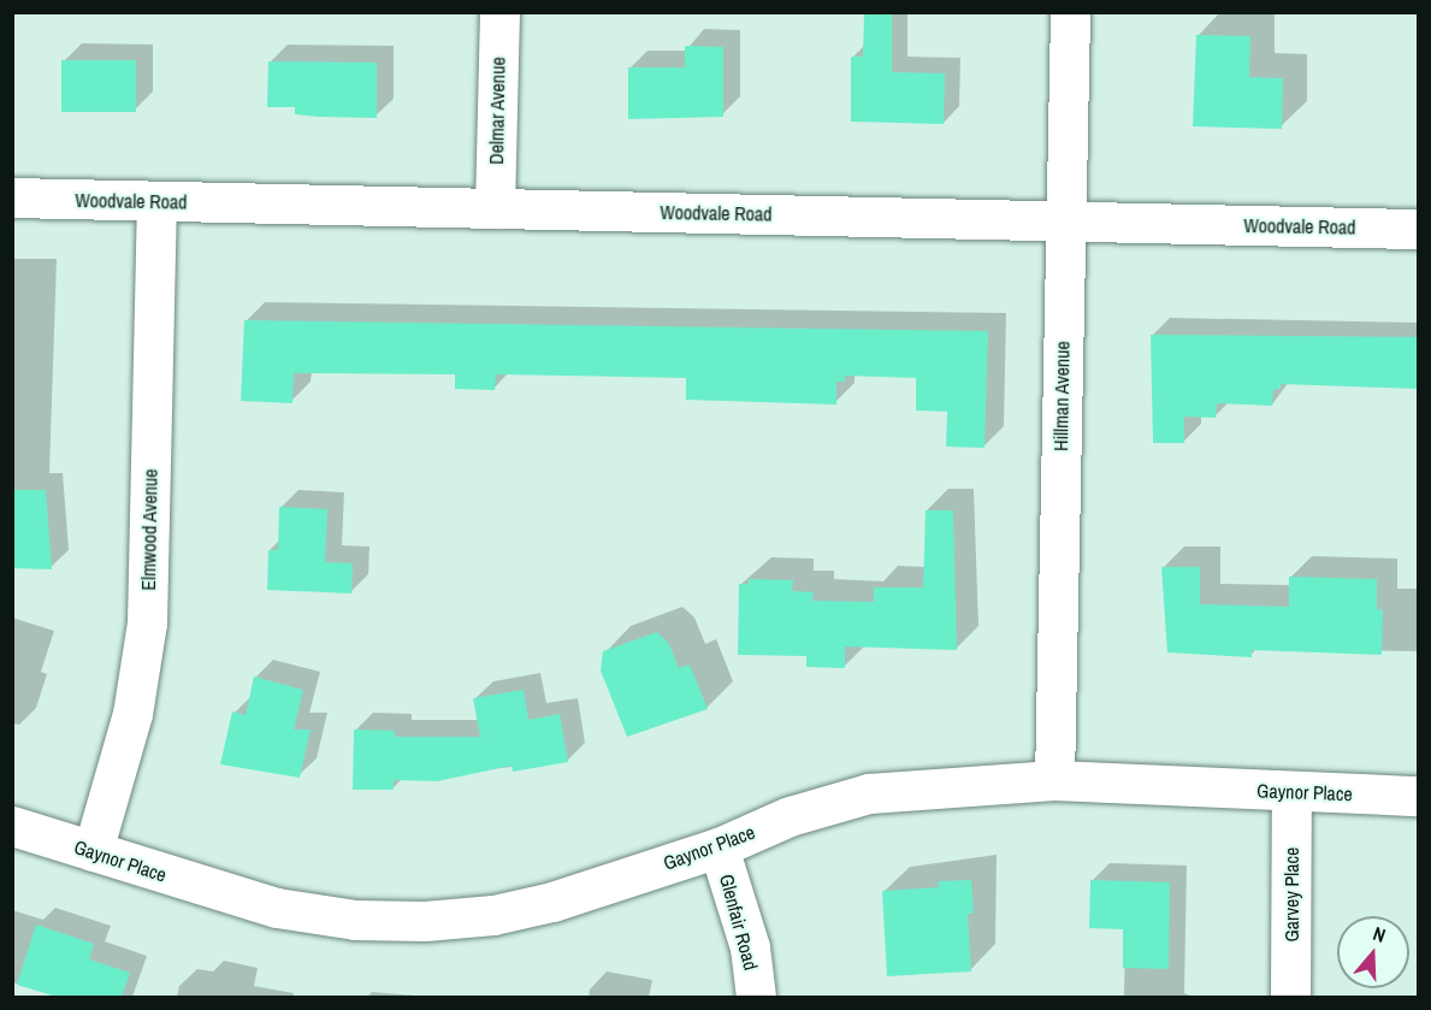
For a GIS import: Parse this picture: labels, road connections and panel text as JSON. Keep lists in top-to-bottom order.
{
  "streets": {
    "street": [
      "Delmar Avenue",
      "Woodvale Road",
      "Hillman Avenue",
      "Elmwood Avenue",
      "Gaynor Place",
      "Garvey Place",
      "Glenfair Road"
    ]
  },
  "crossings": [
    ["Delmar Avenue", "Woodvale Road"],
    ["Woodvale Road", "Hillman Avenue"],
    ["Woodvale Road", "Elmwood Avenue"],
    ["Hillman Avenue", "Gaynor Place"],
    ["Elmwood Avenue", "Gaynor Place"],
    ["Gaynor Place", "Garvey Place"],
    ["Gaynor Place", "Glenfair Road"]
  ],
  "north": "top"
}
